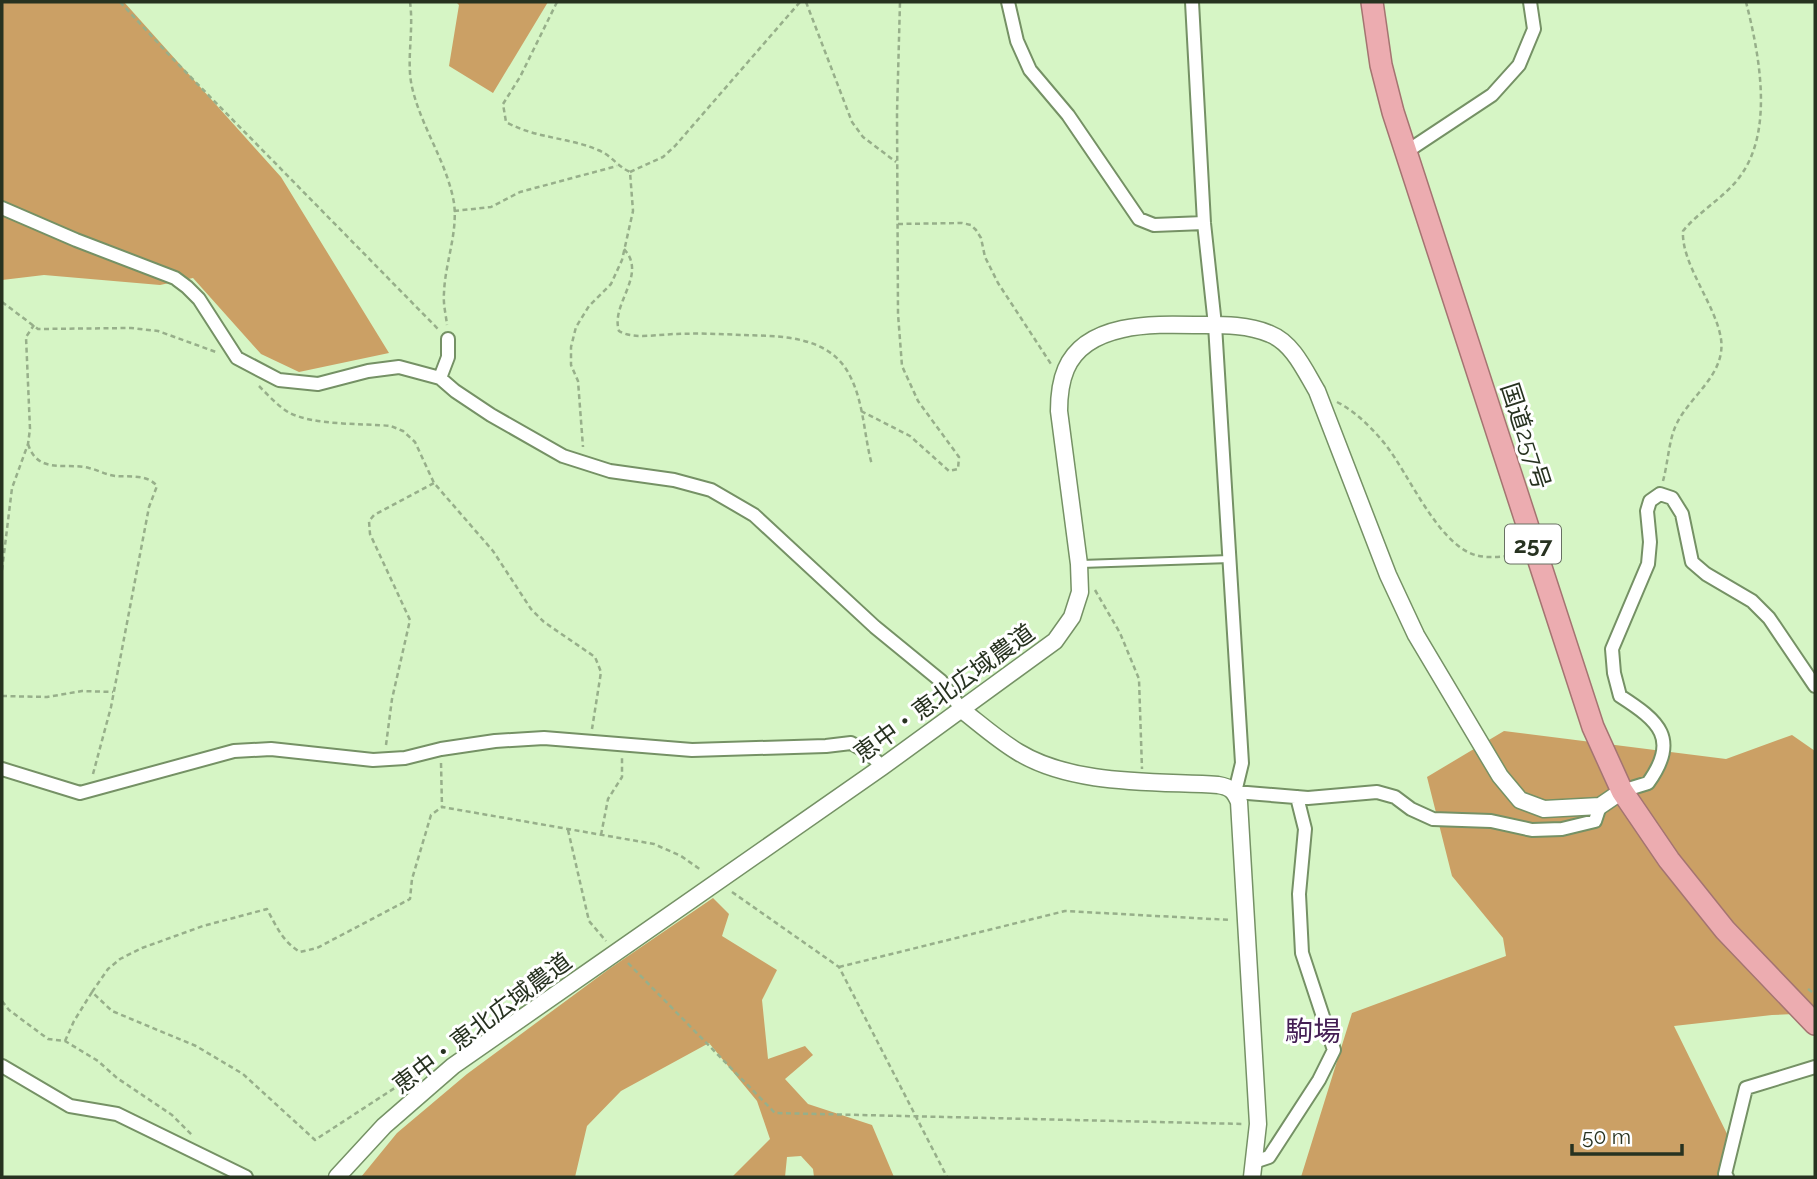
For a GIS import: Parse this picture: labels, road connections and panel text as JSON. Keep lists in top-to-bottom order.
{
  "streets": {
    "highway": ["国道257号", "257"],
    "street": ["恵中・恵北広域農道"]
  },
  "districts": ["駒場"],
  "scale_bar": "50 m"
}
